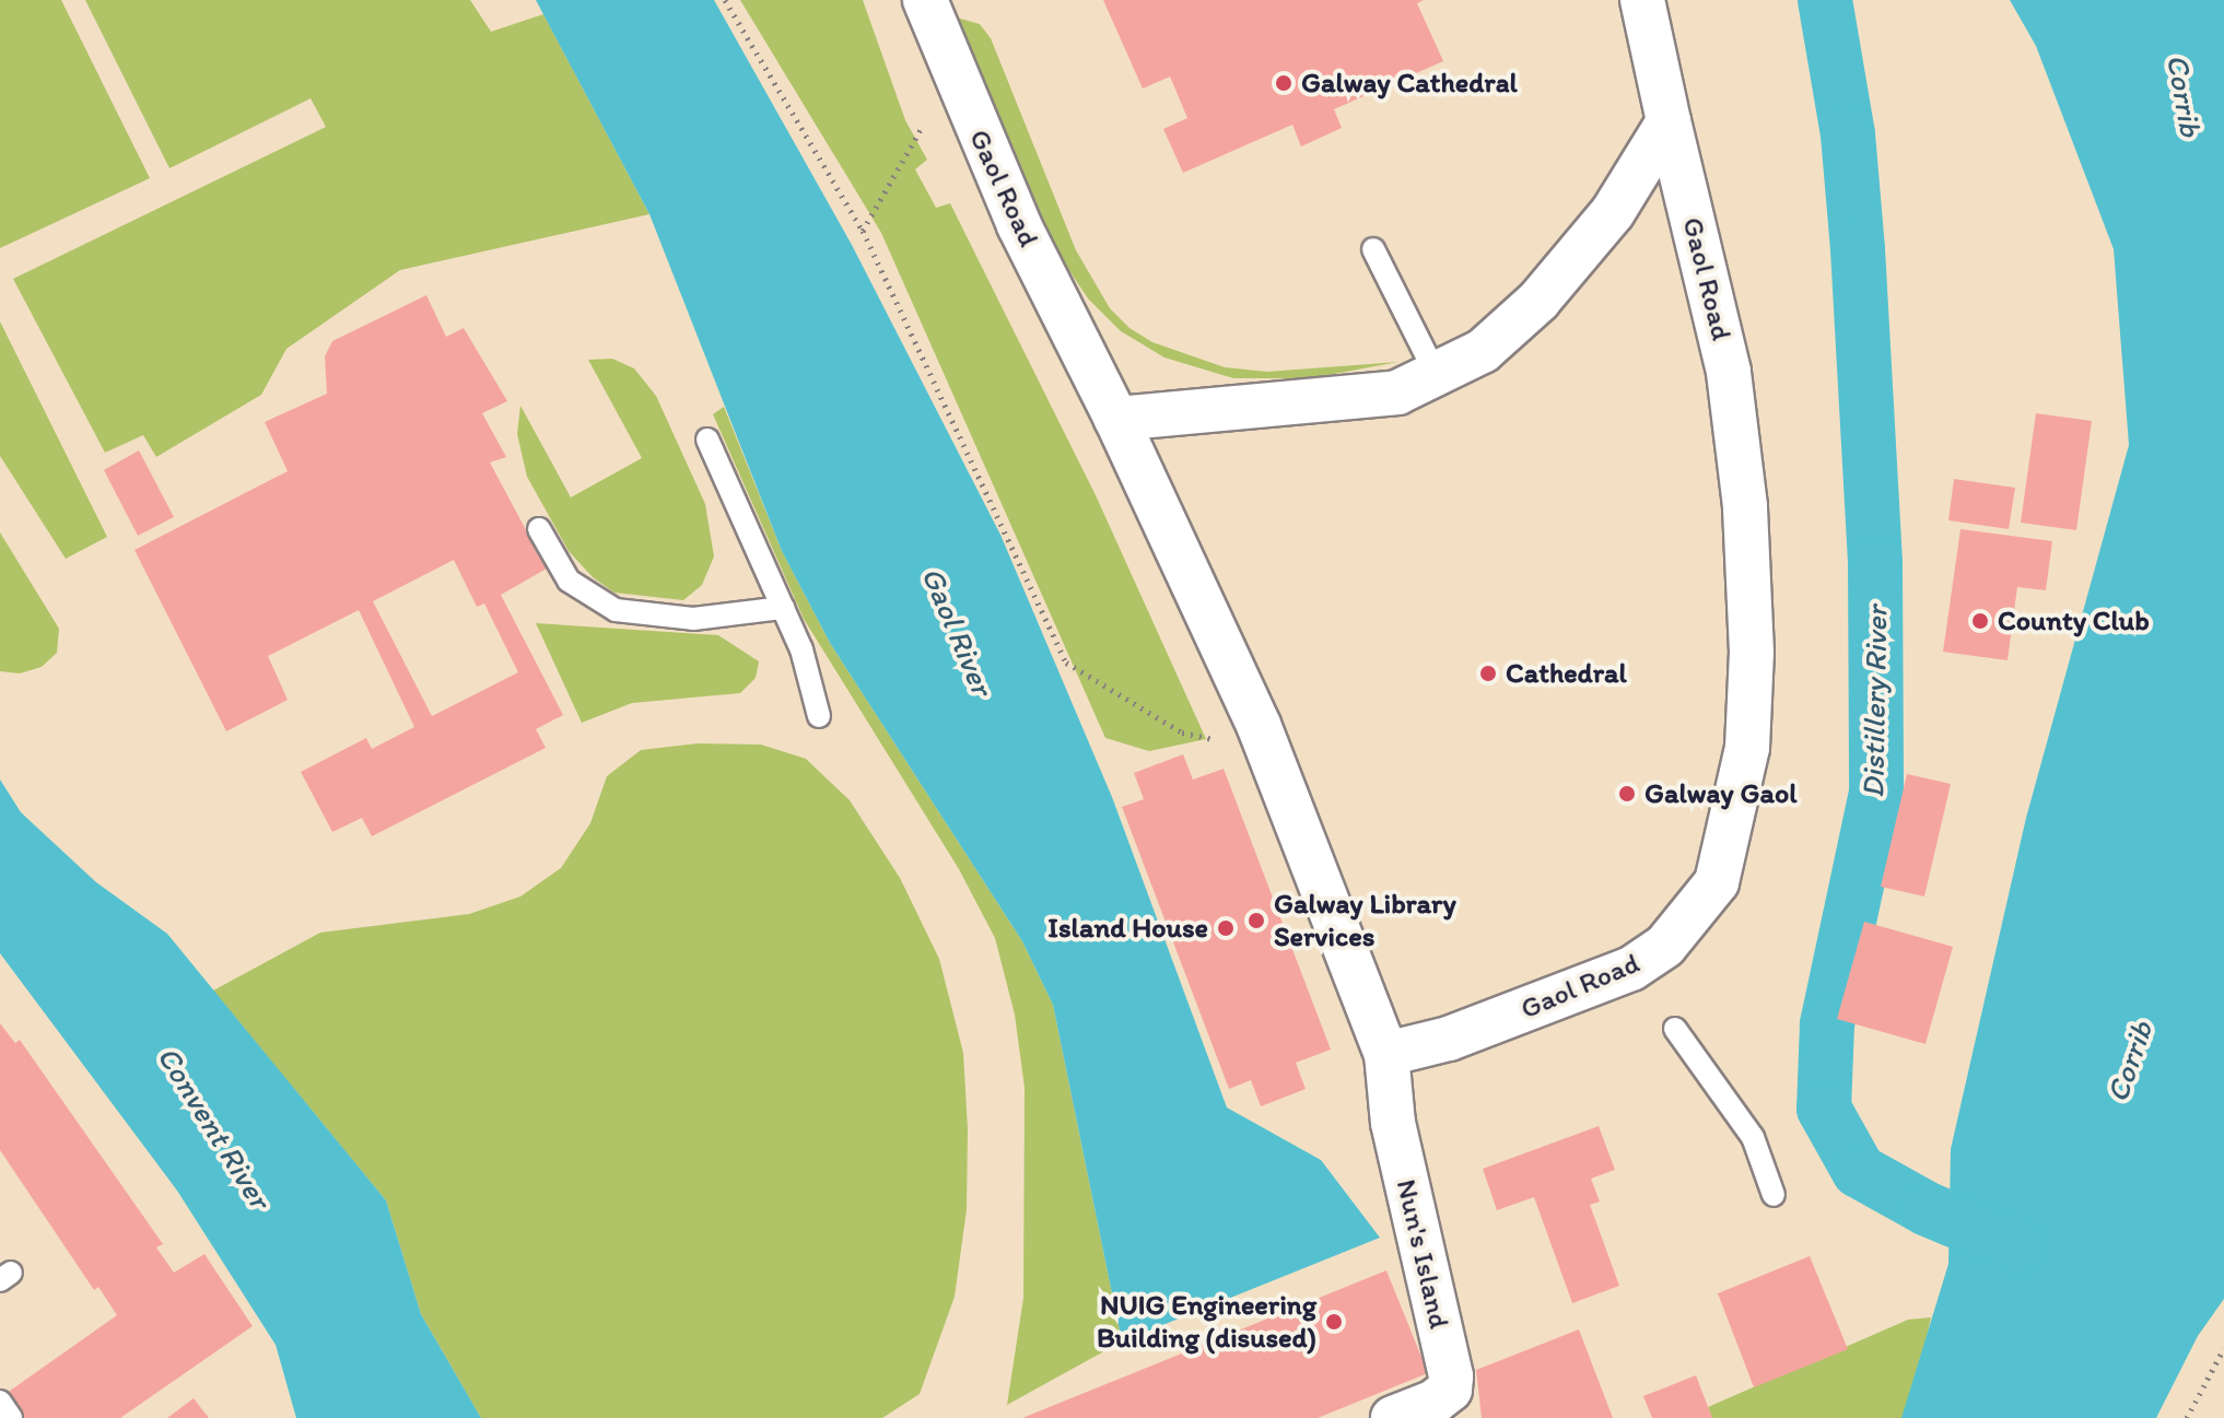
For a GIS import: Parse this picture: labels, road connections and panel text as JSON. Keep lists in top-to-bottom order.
{
  "streets": {
    "street": ["Gaol Road", "Nun's Island"]
  },
  "crossings": [
    ["Gaol Road", "Nun's Island"]
  ],
  "water": [
    "Corrib",
    "Gaol River",
    "Distillery River",
    "Convent River"
  ],
  "places": [
    "Galway Cathedral",
    "County Club",
    "Cathedral",
    "Galway Gaol",
    "Galway Library Services",
    "Island House",
    "NUIG Engineering Building (disused)"
  ]
}
